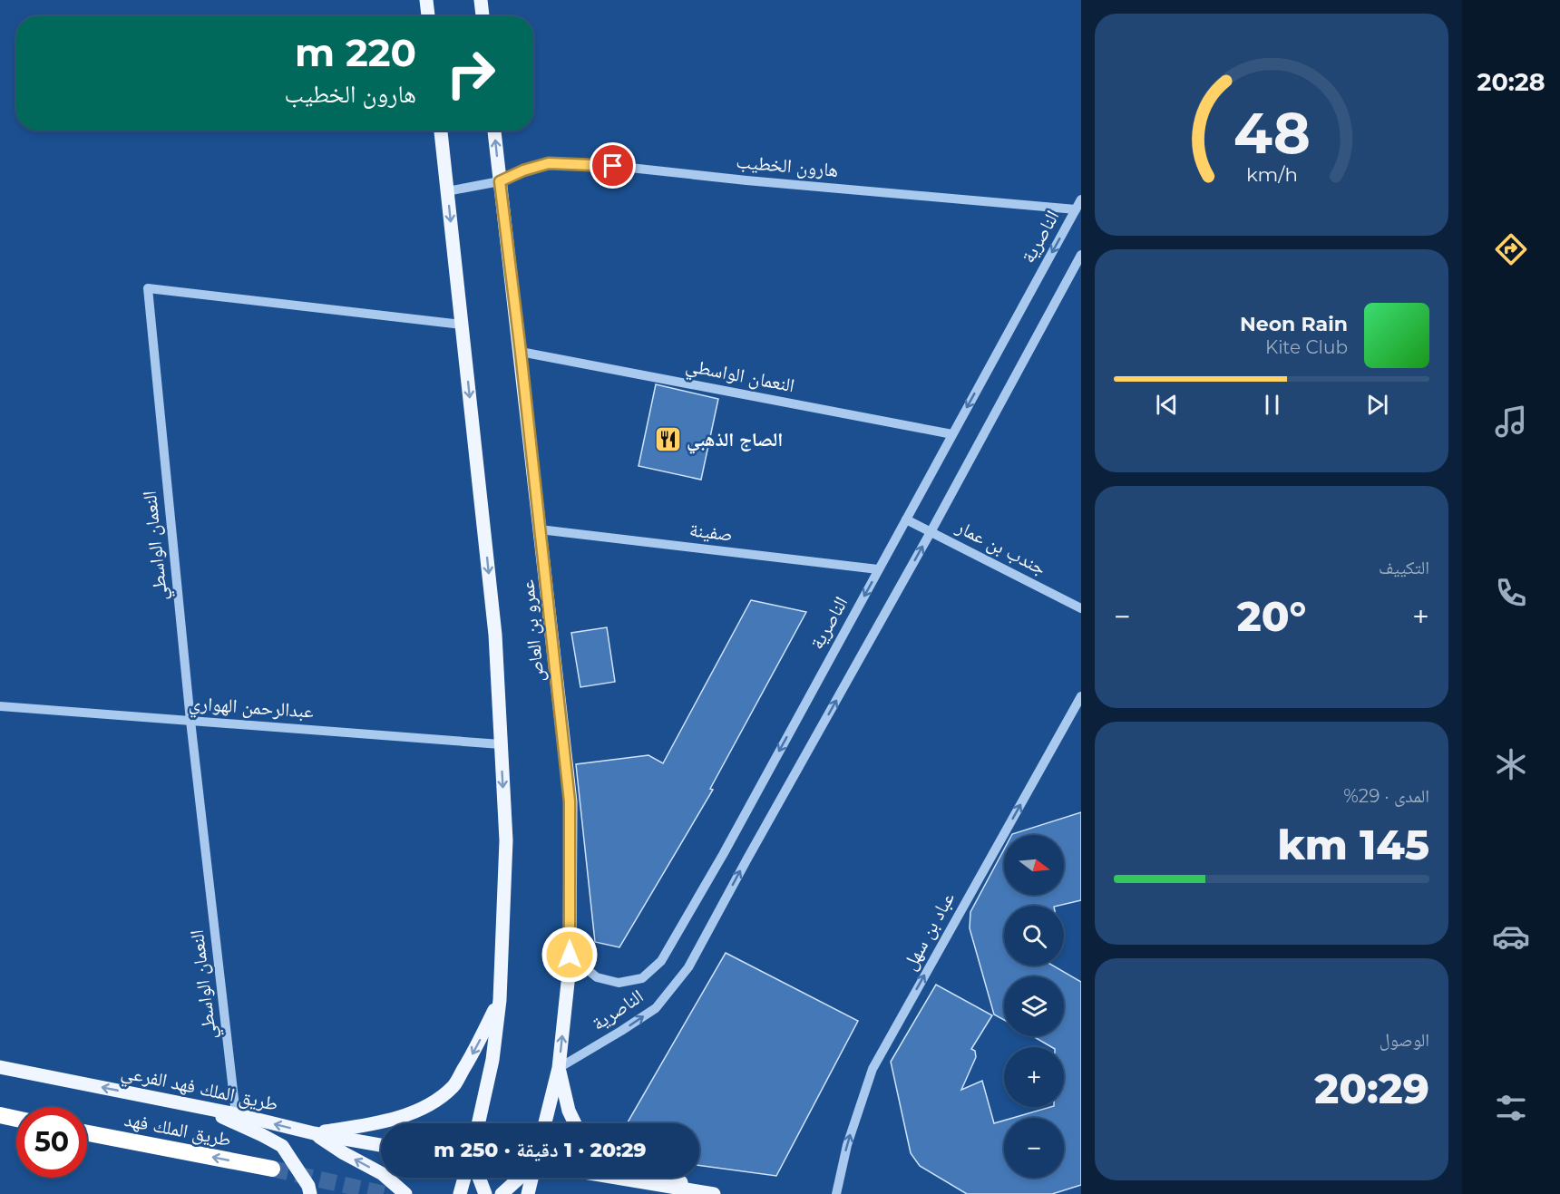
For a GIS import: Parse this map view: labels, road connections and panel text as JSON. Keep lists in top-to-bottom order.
{
  "streets": {
    "highway": ["طريق الملك فهد"],
    "main road": ["عمرو بن العاص", "طريق الملك فهد الفرعي"],
    "street": [
      "هارون الخطيب",
      "الناصرية",
      "النعمان الواسطي",
      "صفينة",
      "جندب بن عمار",
      "عبدالرحمن الهواري",
      "عباد بن سهل"
    ]
  },
  "crossings": [
    ["هارون الخطيب", "الناصرية"],
    ["هارون الخطيب", "عمرو بن العاص"],
    ["الناصرية", "النعمان الواسطي"],
    ["الناصرية", "صفينة"],
    ["الناصرية", "جندب بن عمار"],
    ["الناصرية", "عمرو بن العاص"],
    ["النعمان الواسطي", "عمرو بن العاص"],
    ["النعمان الواسطي", "عبدالرحمن الهواري"],
    ["النعمان الواسطي", "طريق الملك فهد الفرعي"],
    ["صفينة", "عمرو بن العاص"],
    ["عمرو بن العاص", "عبدالرحمن الهواري"]
  ],
  "one_way": ["عباد بن سهل", "طريق الملك فهد الفرعي", "طريق الملك فهد"],
  "places": {
    "restaurant": ["الصاج الذهبي"]
  },
  "north": "right",
  "page": {
    "tabs": "20:28",
    "turn": ["220 m", "هارون الخطيب"],
    "song": ["Neon Rain", "Kite Club"],
    "tile": [
      "التكييف",
      ["المدى · 29%", "145 km"],
      ["الوصول", "20:29"]
    ],
    "heat": ["−", "20°", "+"],
    "map_buttons": ["+", "−"],
    "limit": "50",
    "trip": "20:29 · 1 دقيقة · 250 m",
    "gauge": ["48", "km/h"]
  }
}
